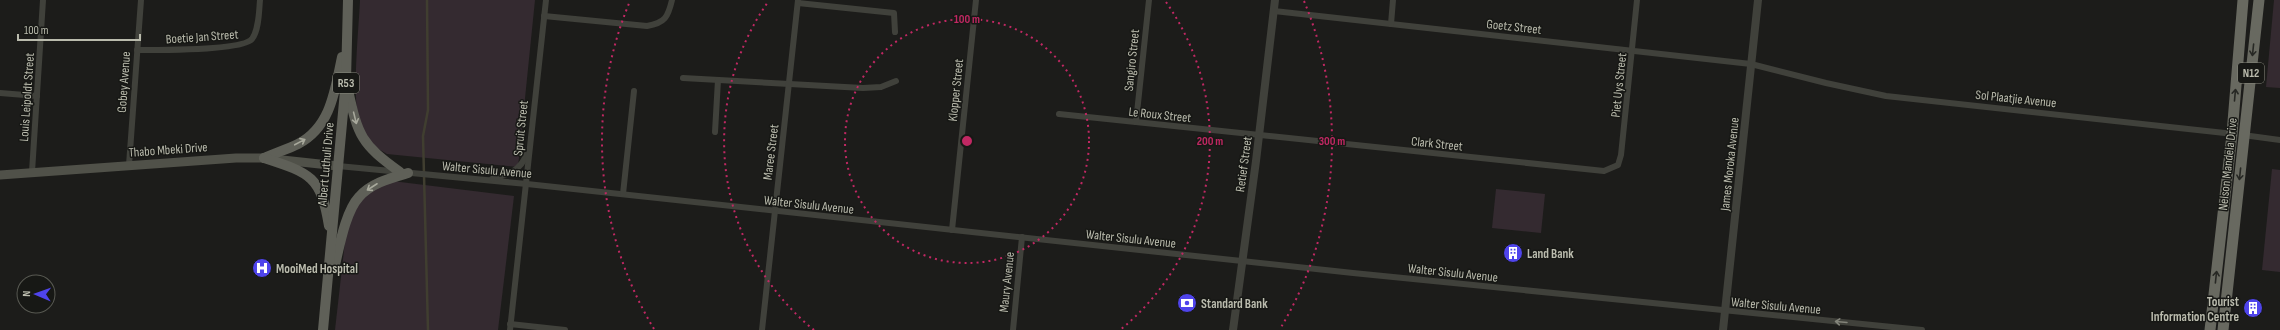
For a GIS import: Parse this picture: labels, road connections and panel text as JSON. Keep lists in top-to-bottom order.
{
  "streets": {
    "highway": ["N12", "Nelson Mandela Drive"],
    "main road": ["R53", "Thabo Mbeki Drive", "Albert Luthuli Drive"],
    "street": [
      "Goetz Street",
      "Boetie Jan Street",
      "Sangiro Street",
      "Gobey Avenue",
      "Piet Uys Street",
      "Klopper Street",
      "Louis Leipoldt Street",
      "Sol Plaatjie Avenue",
      "Le Roux Street",
      "Spruit Street",
      "Clark Street",
      "Maree Street",
      "Retief Street",
      "James Moroka Avenue",
      "Walter Sisulu Avenue",
      "Maury Avenue"
    ]
  },
  "crossings": [
    ["Goetz Street", "Piet Uys Street"],
    ["Goetz Street", "Sol Plaatjie Avenue"],
    ["Goetz Street", "Retief Street"],
    ["Goetz Street", "James Moroka Avenue"],
    ["Boetie Jan Street", "Gobey Avenue"],
    ["Sangiro Street", "Le Roux Street"],
    ["Gobey Avenue", "Thabo Mbeki Drive"],
    ["Piet Uys Street", "Clark Street"],
    ["Klopper Street", "Walter Sisulu Avenue"],
    ["Louis Leipoldt Street", "Thabo Mbeki Drive"],
    ["Sol Plaatjie Avenue", "James Moroka Avenue"],
    ["Sol Plaatjie Avenue", "Nelson Mandela Drive"],
    ["Le Roux Street", "Clark Street"],
    ["Le Roux Street", "Retief Street"],
    ["Spruit Street", "Walter Sisulu Avenue"],
    ["Clark Street", "Retief Street"],
    ["Thabo Mbeki Drive", "Albert Luthuli Drive"],
    ["Thabo Mbeki Drive", "Walter Sisulu Avenue"],
    ["Maree Street", "Walter Sisulu Avenue"],
    ["Albert Luthuli Drive", "Walter Sisulu Avenue"],
    ["Retief Street", "Walter Sisulu Avenue"],
    ["James Moroka Avenue", "Walter Sisulu Avenue"],
    ["Walter Sisulu Avenue", "Maury Avenue"]
  ],
  "places": {
    "building": ["Land Bank", "Tourist Information Centre"],
    "hospital": ["MooiMed Hospital"],
    "bank": ["Standard Bank"]
  },
  "scale_bar": "100 m",
  "north": "left",
  "rings": ["100 m", "200 m", "300 m"]
}
